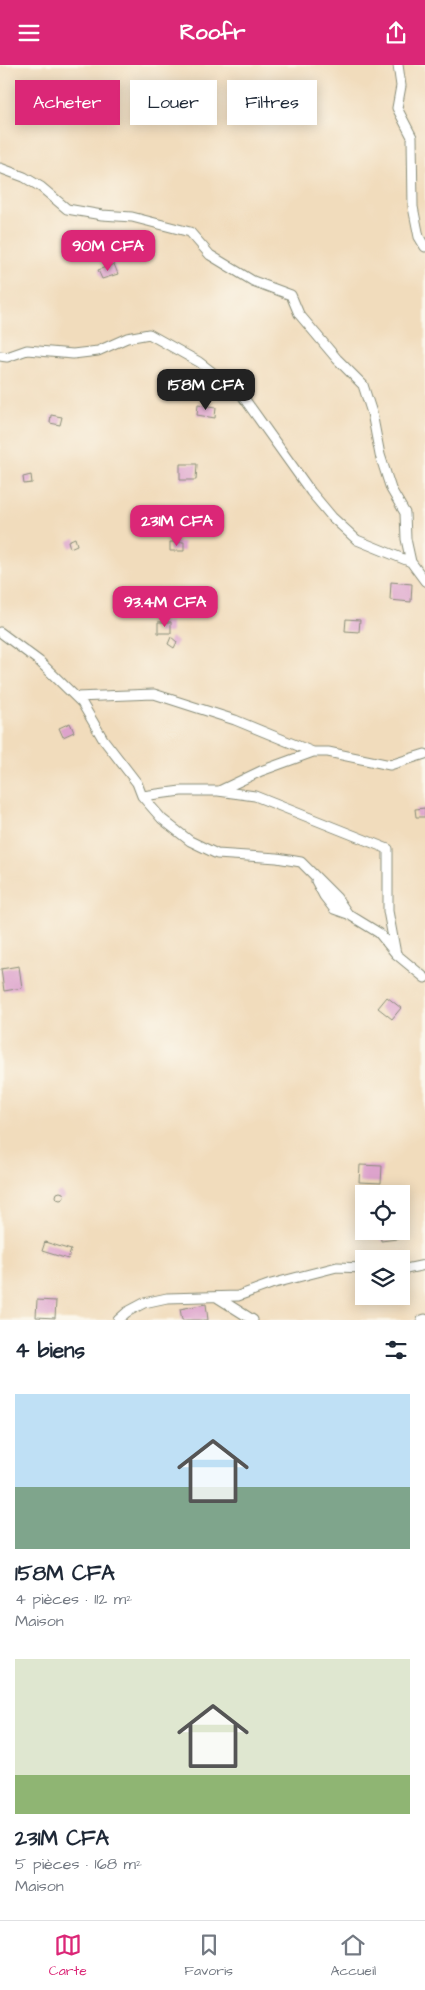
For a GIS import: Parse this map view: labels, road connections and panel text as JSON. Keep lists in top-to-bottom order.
{
  "page": {
    "header": "Roofr",
    "chip": ["Acheter", "Louer", "Filtres"],
    "price": [
      "90M CFA",
      "158M CFA",
      "231M CFA",
      "93.4M CFA"
    ],
    "heading": "4 biens",
    "list": [
      {
        "name": "158M CFA",
        "note": "4 pièces · 112 m² · Maison"
      },
      {
        "name": "231M CFA",
        "note": "5 pièces · 168 m² · Maison"
      }
    ],
    "tabs": ["Carte", "Favoris", "Accueil"]
  }
}
